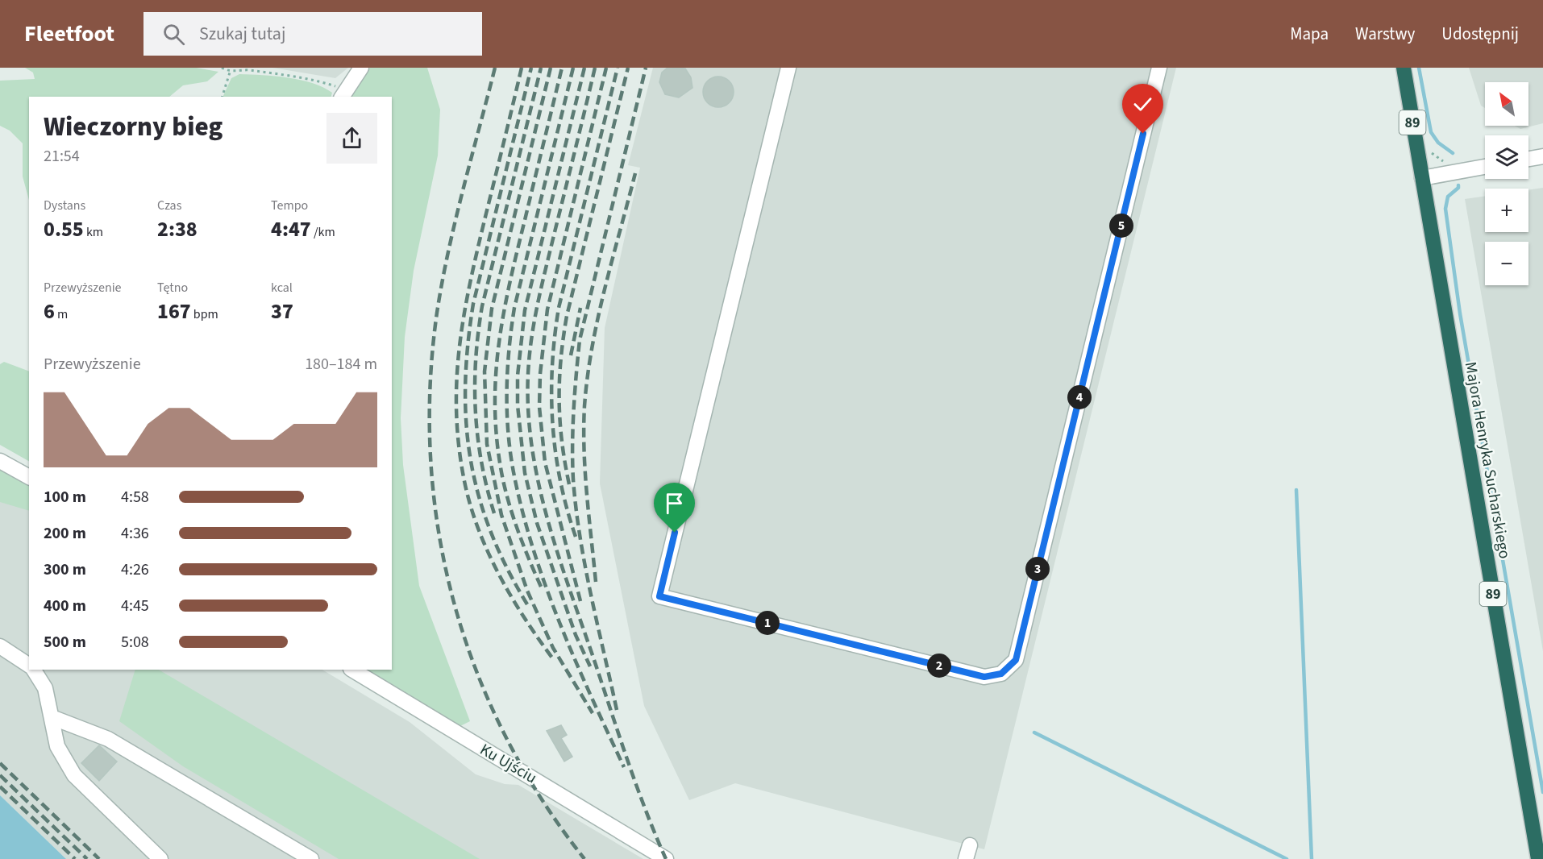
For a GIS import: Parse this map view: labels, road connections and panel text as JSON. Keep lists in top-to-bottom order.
{
  "streets": {
    "highway": ["89", "Majora Henryka Sucharskiego"],
    "street": ["Ku Ujściu"]
  },
  "north": "top left",
  "page": {
    "header": "Fleetfoot",
    "search": "Szukaj tutaj",
    "nav": ["Mapa", "Warstwy", "Udostępnij"],
    "map_buttons": ["+", "−"],
    "heading": ["Wieczorny bieg", "21:54"],
    "stats": [
      ["Dystans", "0.55 km"],
      ["Czas", "2:38"],
      ["Tempo", "4:47 /km"],
      ["Przewyższenie", "6 m"],
      ["Tętno", "167 bpm"],
      ["kcal", "37"]
    ],
    "pins": [
      "5",
      "4",
      "3",
      "1",
      "2"
    ],
    "chart": ["Przewyższenie", "180–184 m"],
    "list": [
      {
        "name": "100 m",
        "note": "4:58"
      },
      {
        "name": "200 m",
        "note": "4:36"
      },
      {
        "name": "300 m",
        "note": "4:26"
      },
      {
        "name": "400 m",
        "note": "4:45"
      },
      {
        "name": "500 m",
        "note": "5:08"
      }
    ]
  }
}
